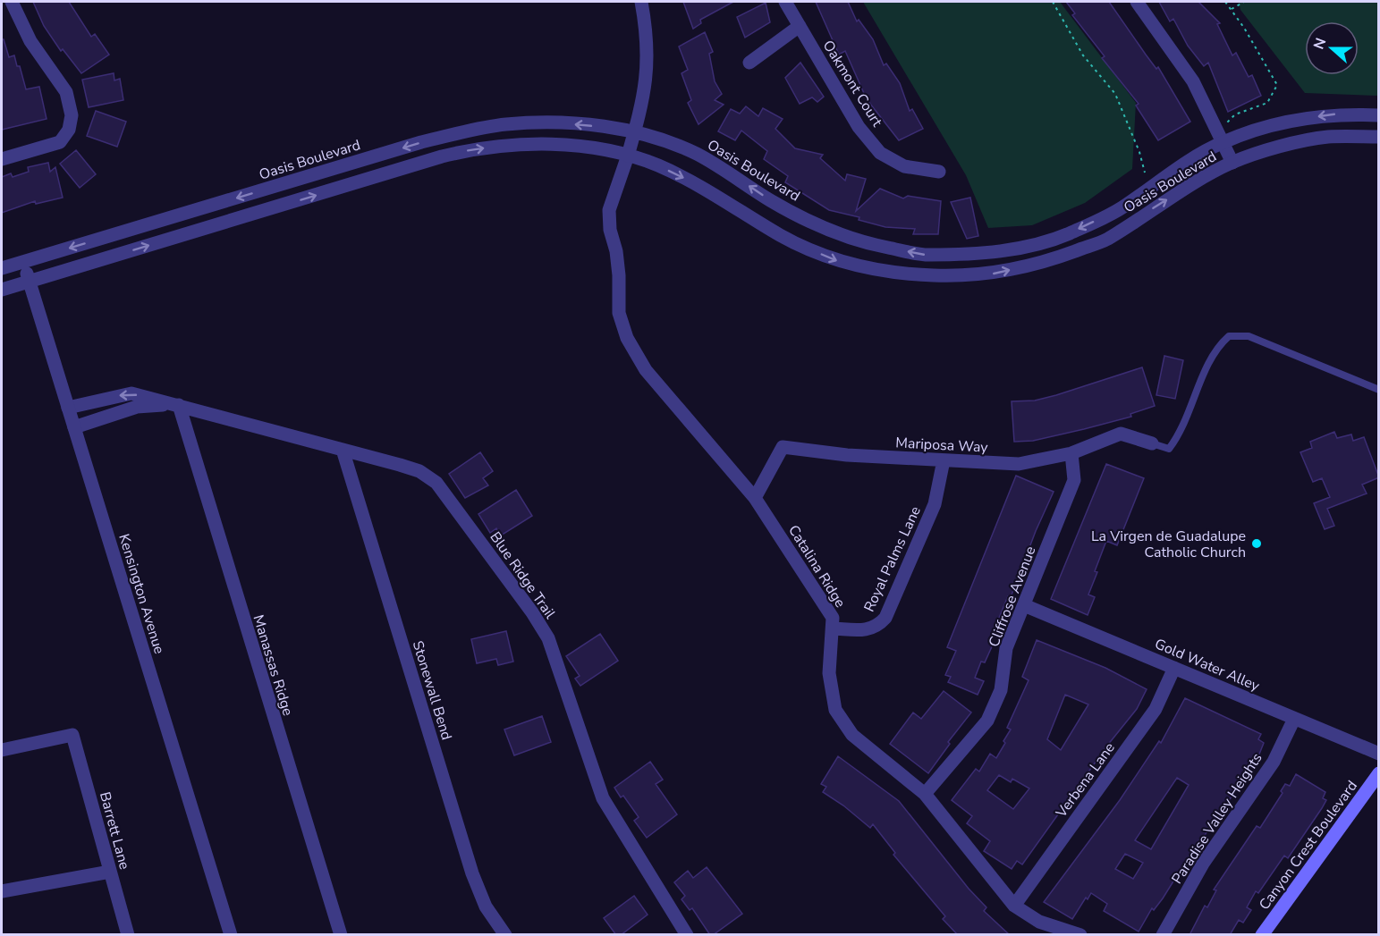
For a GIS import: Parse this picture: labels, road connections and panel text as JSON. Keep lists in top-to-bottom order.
{
  "streets": {
    "main road": ["Canyon Crest Boulevard"],
    "street": [
      "Oakmont Court",
      "Oasis Boulevard",
      "Mariposa Way",
      "Royal Palms Lane",
      "Catalina Ridge",
      "Blue Ridge Trail",
      "Kensington Avenue",
      "Cliffrose Avenue",
      "Gold Water Alley",
      "Manassas Ridge",
      "Stonewall Bend",
      "Verbena Lane",
      "Paradise Valley Heights",
      "Barrett Lane"
    ]
  },
  "crossings": [
    ["Oasis Boulevard", "Catalina Ridge"],
    ["Oasis Boulevard", "Kensington Avenue"],
    ["Mariposa Way", "Royal Palms Lane"],
    ["Mariposa Way", "Catalina Ridge"],
    ["Mariposa Way", "Cliffrose Avenue"],
    ["Royal Palms Lane", "Catalina Ridge"],
    ["Catalina Ridge", "Cliffrose Avenue"],
    ["Catalina Ridge", "Verbena Lane"],
    ["Blue Ridge Trail", "Kensington Avenue"],
    ["Blue Ridge Trail", "Manassas Ridge"],
    ["Blue Ridge Trail", "Stonewall Bend"],
    ["Cliffrose Avenue", "Gold Water Alley"],
    ["Gold Water Alley", "Verbena Lane"],
    ["Gold Water Alley", "Paradise Valley Heights"]
  ],
  "places": ["La Virgen de Guadalupe Catholic Church"],
  "north": "left"
}
